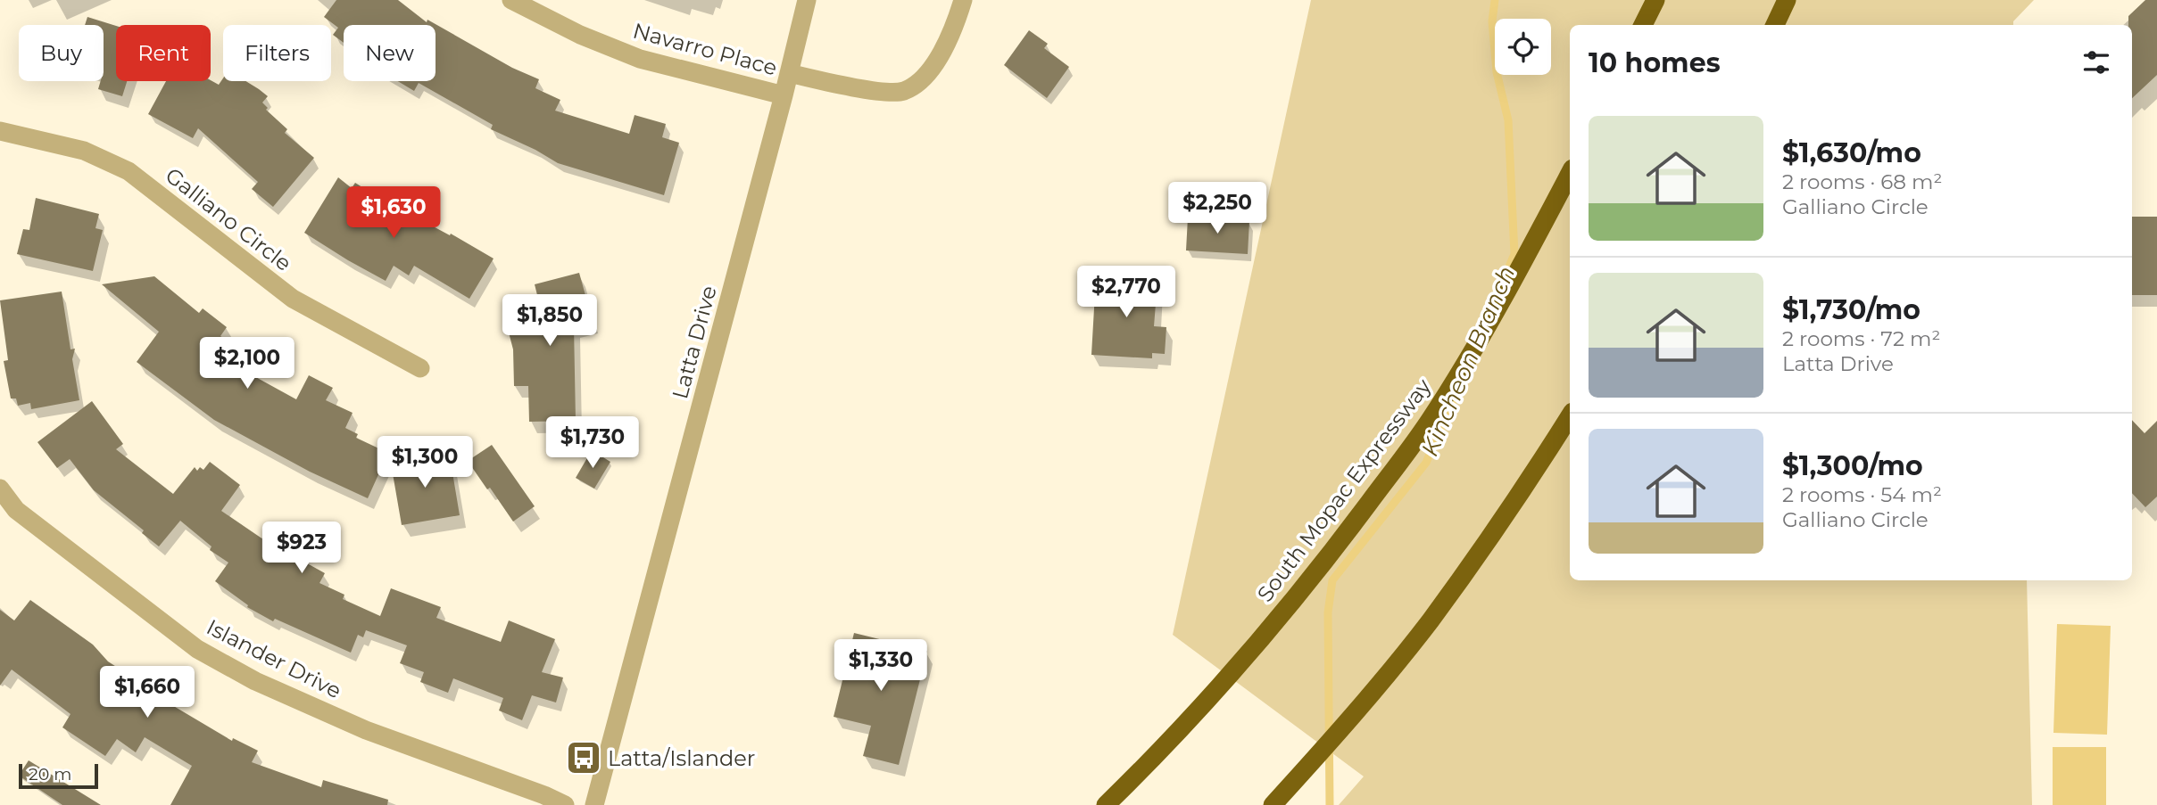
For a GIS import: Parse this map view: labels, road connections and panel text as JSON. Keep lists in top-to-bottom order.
{
  "streets": {
    "highway": ["South Mopac Expressway"],
    "street": [
      "Navarro Place",
      "Galliano Circle",
      "Latta Drive",
      "Islander Drive"
    ]
  },
  "crossings": [
    ["Navarro Place", "Latta Drive"]
  ],
  "water": ["Kincheon Branch"],
  "places": {
    "bus stop": ["Latta/Islander"]
  },
  "scale_bar": "20 m",
  "page": {
    "chip": [
      "Buy",
      "Rent",
      "Filters",
      "New"
    ],
    "heading": "10 homes",
    "list": [
      {
        "name": "$1,630/mo",
        "note": "2 rooms · 68 m² · Galliano Circle"
      },
      {
        "name": "$1,730/mo",
        "note": "2 rooms · 72 m² · Latta Drive"
      },
      {
        "name": "$1,300/mo",
        "note": "2 rooms · 54 m² · Galliano Circle"
      }
    ],
    "price": [
      "$2,250",
      "$1,630",
      "$2,770",
      "$1,850",
      "$2,100",
      "$1,730",
      "$1,300",
      "$923",
      "$1,330",
      "$1,660"
    ],
    "scale": "20 m"
  }
}
